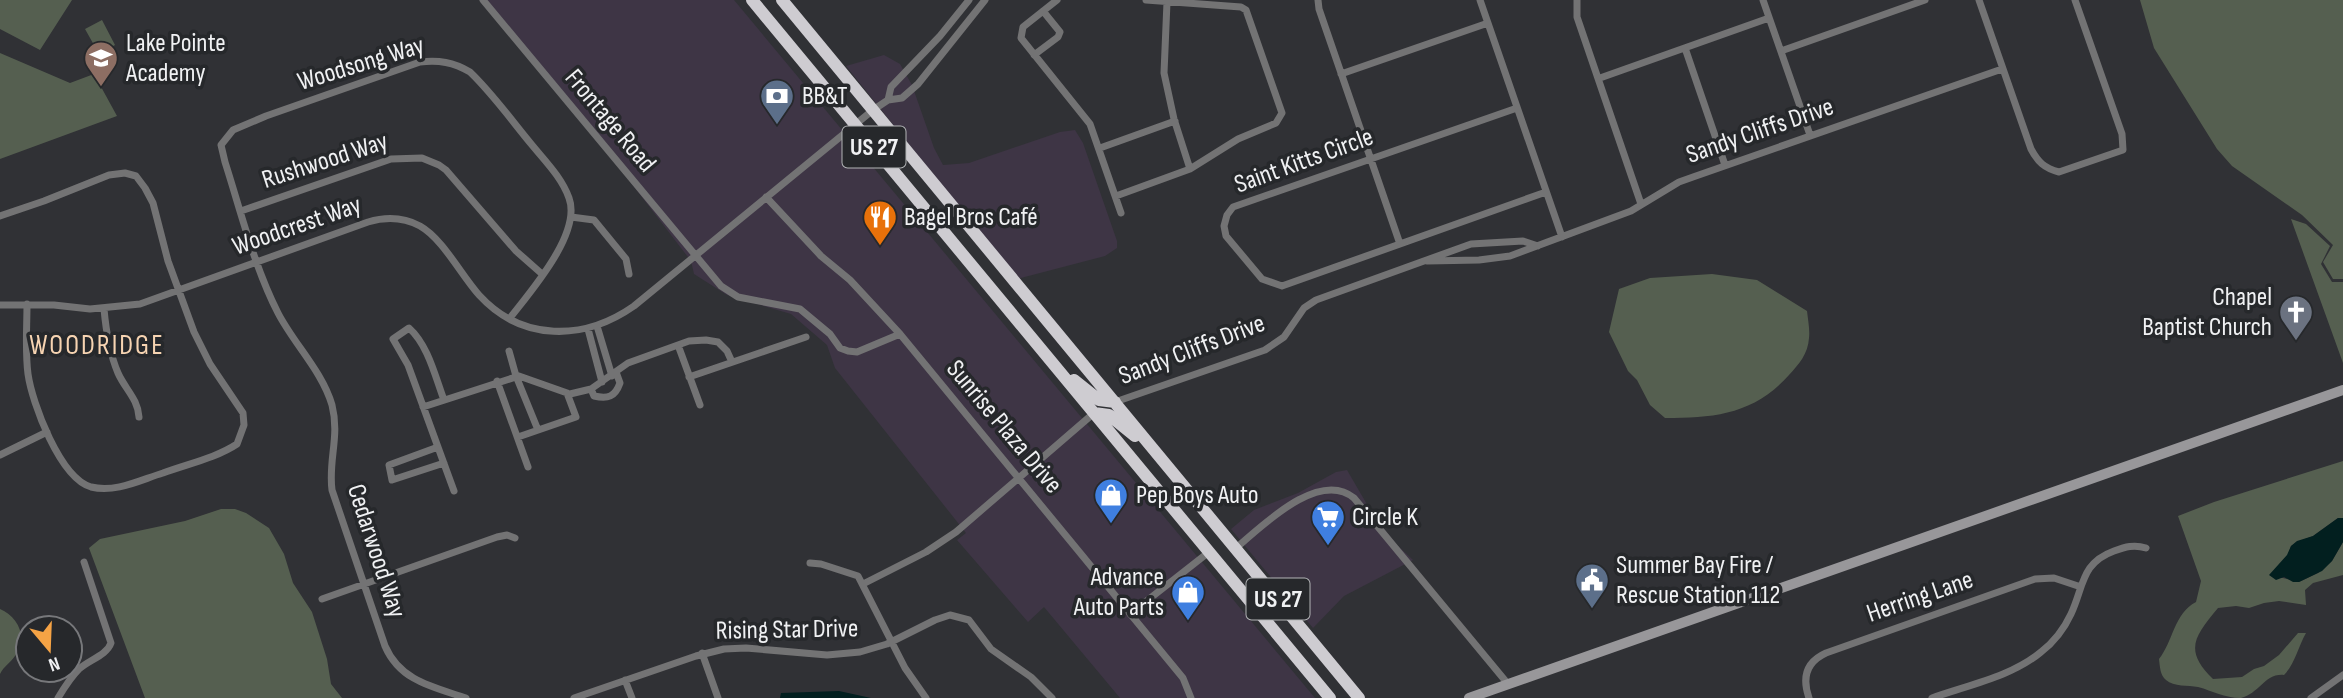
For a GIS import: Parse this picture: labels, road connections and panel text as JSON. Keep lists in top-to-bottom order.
{
  "streets": {
    "highway": ["US 27"],
    "street": [
      "Woodsong Way",
      "Frontage Road",
      "Sandy Cliffs Drive",
      "Rushwood Way",
      "Saint Kitts Circle",
      "Woodcrest Way",
      "Sunrise Plaza Drive",
      "Cedarwood Way",
      "Herring Lane",
      "Rising Star Drive"
    ]
  },
  "crossings": [
    ["Woodsong Way", "Rushwood Way"],
    ["Woodsong Way", "Woodcrest Way"],
    ["Woodsong Way", "Cedarwood Way"],
    ["Frontage Road", "Woodcrest Way"],
    ["Frontage Road", "Sunrise Plaza Drive"],
    ["Sandy Cliffs Drive", "US 27"],
    ["US 27", "Woodcrest Way"],
    ["Woodcrest Way", "Sunrise Plaza Drive"],
    ["Woodcrest Way", "Cedarwood Way"]
  ],
  "districts": ["WOODRIDGE"],
  "places": {
    "school or university": ["Lake Pointe Academy"],
    "bank": ["BB&T"],
    "restaurant": ["Bagel Bros Café"],
    "church": ["Chapel Baptist Church"],
    "shop": ["Pep Boys Auto", "Advance Auto Parts"],
    "supermarket": ["Circle K"],
    "public building": ["Summer Bay Fire / Rescue Station 112"]
  },
  "north": "bottom"
}
